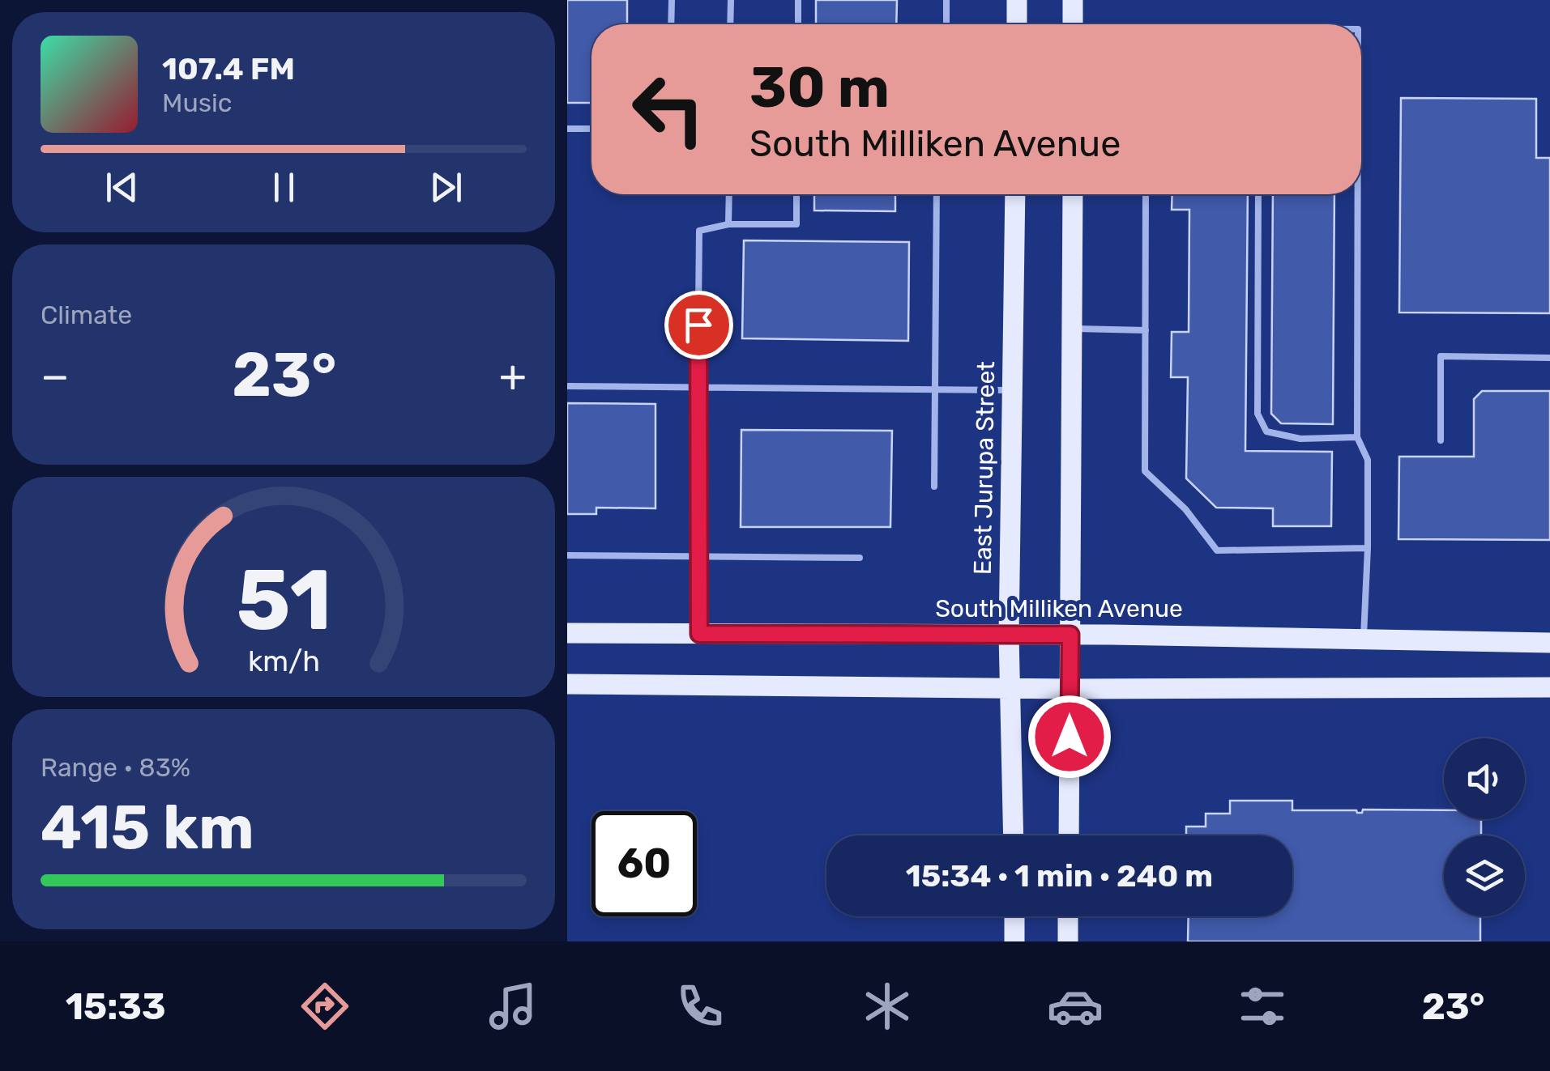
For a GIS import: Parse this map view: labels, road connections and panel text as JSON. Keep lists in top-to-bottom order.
{
  "streets": {
    "main road": ["East Jurupa Street", "South Milliken Avenue"]
  },
  "crossings": [
    ["East Jurupa Street", "South Milliken Avenue"]
  ],
  "page": {
    "turn": ["30 m", "South Milliken Avenue"],
    "song": ["107.4 FM", "Music"],
    "tile": [
      "Climate",
      ["Range · 83%", "415 km"]
    ],
    "heat": ["−", "23°", "+"],
    "limit": "60",
    "trip": "15:34 · 1 min · 240 m",
    "tabs": ["15:33", "23°"],
    "gauge": ["51", "km/h"]
  }
}
